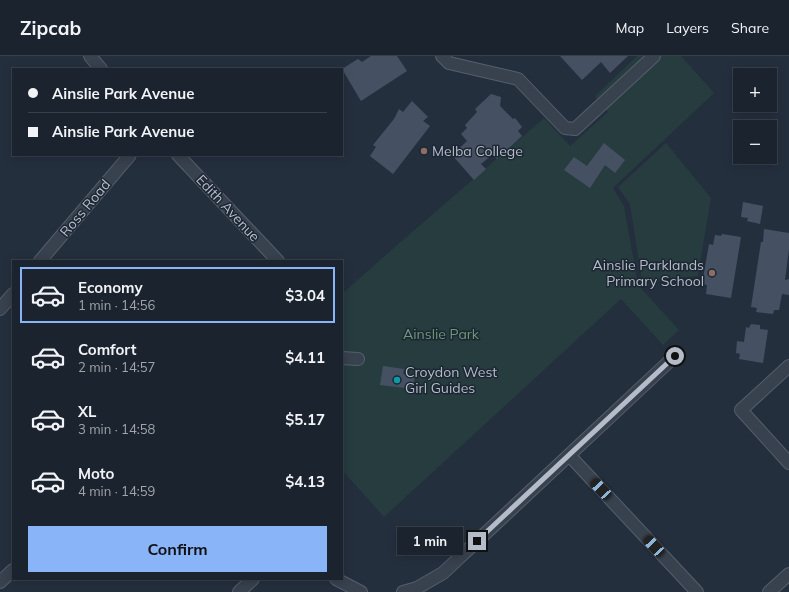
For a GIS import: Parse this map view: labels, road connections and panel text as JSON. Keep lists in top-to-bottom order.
{
  "streets": {
    "street": ["Ross Road", "Edith Avenue"]
  },
  "parks": ["Ainslie Park"],
  "places": ["Melba College", "Ainslie Parklands Primary School", "Croydon West Girl Guides"],
  "page": {
    "header": "Zipcab",
    "nav": ["Map", "Layers", "Share"],
    "map_buttons": ["+", "−"],
    "banner": ["Ainslie Park Avenue", "Ainslie Park Avenue"],
    "list": [
      {
        "name": "Economy",
        "note": "1 min · 14:56",
        "value": "$3.04"
      },
      {
        "name": "Comfort",
        "note": "2 min · 14:57",
        "value": "$4.11"
      },
      {
        "name": "XL",
        "note": "3 min · 14:58",
        "value": "$5.17"
      },
      {
        "name": "Moto",
        "note": "4 min · 14:59",
        "value": "$4.13"
      }
    ],
    "buttons": "Confirm",
    "bubble": "1 min"
  }
}
